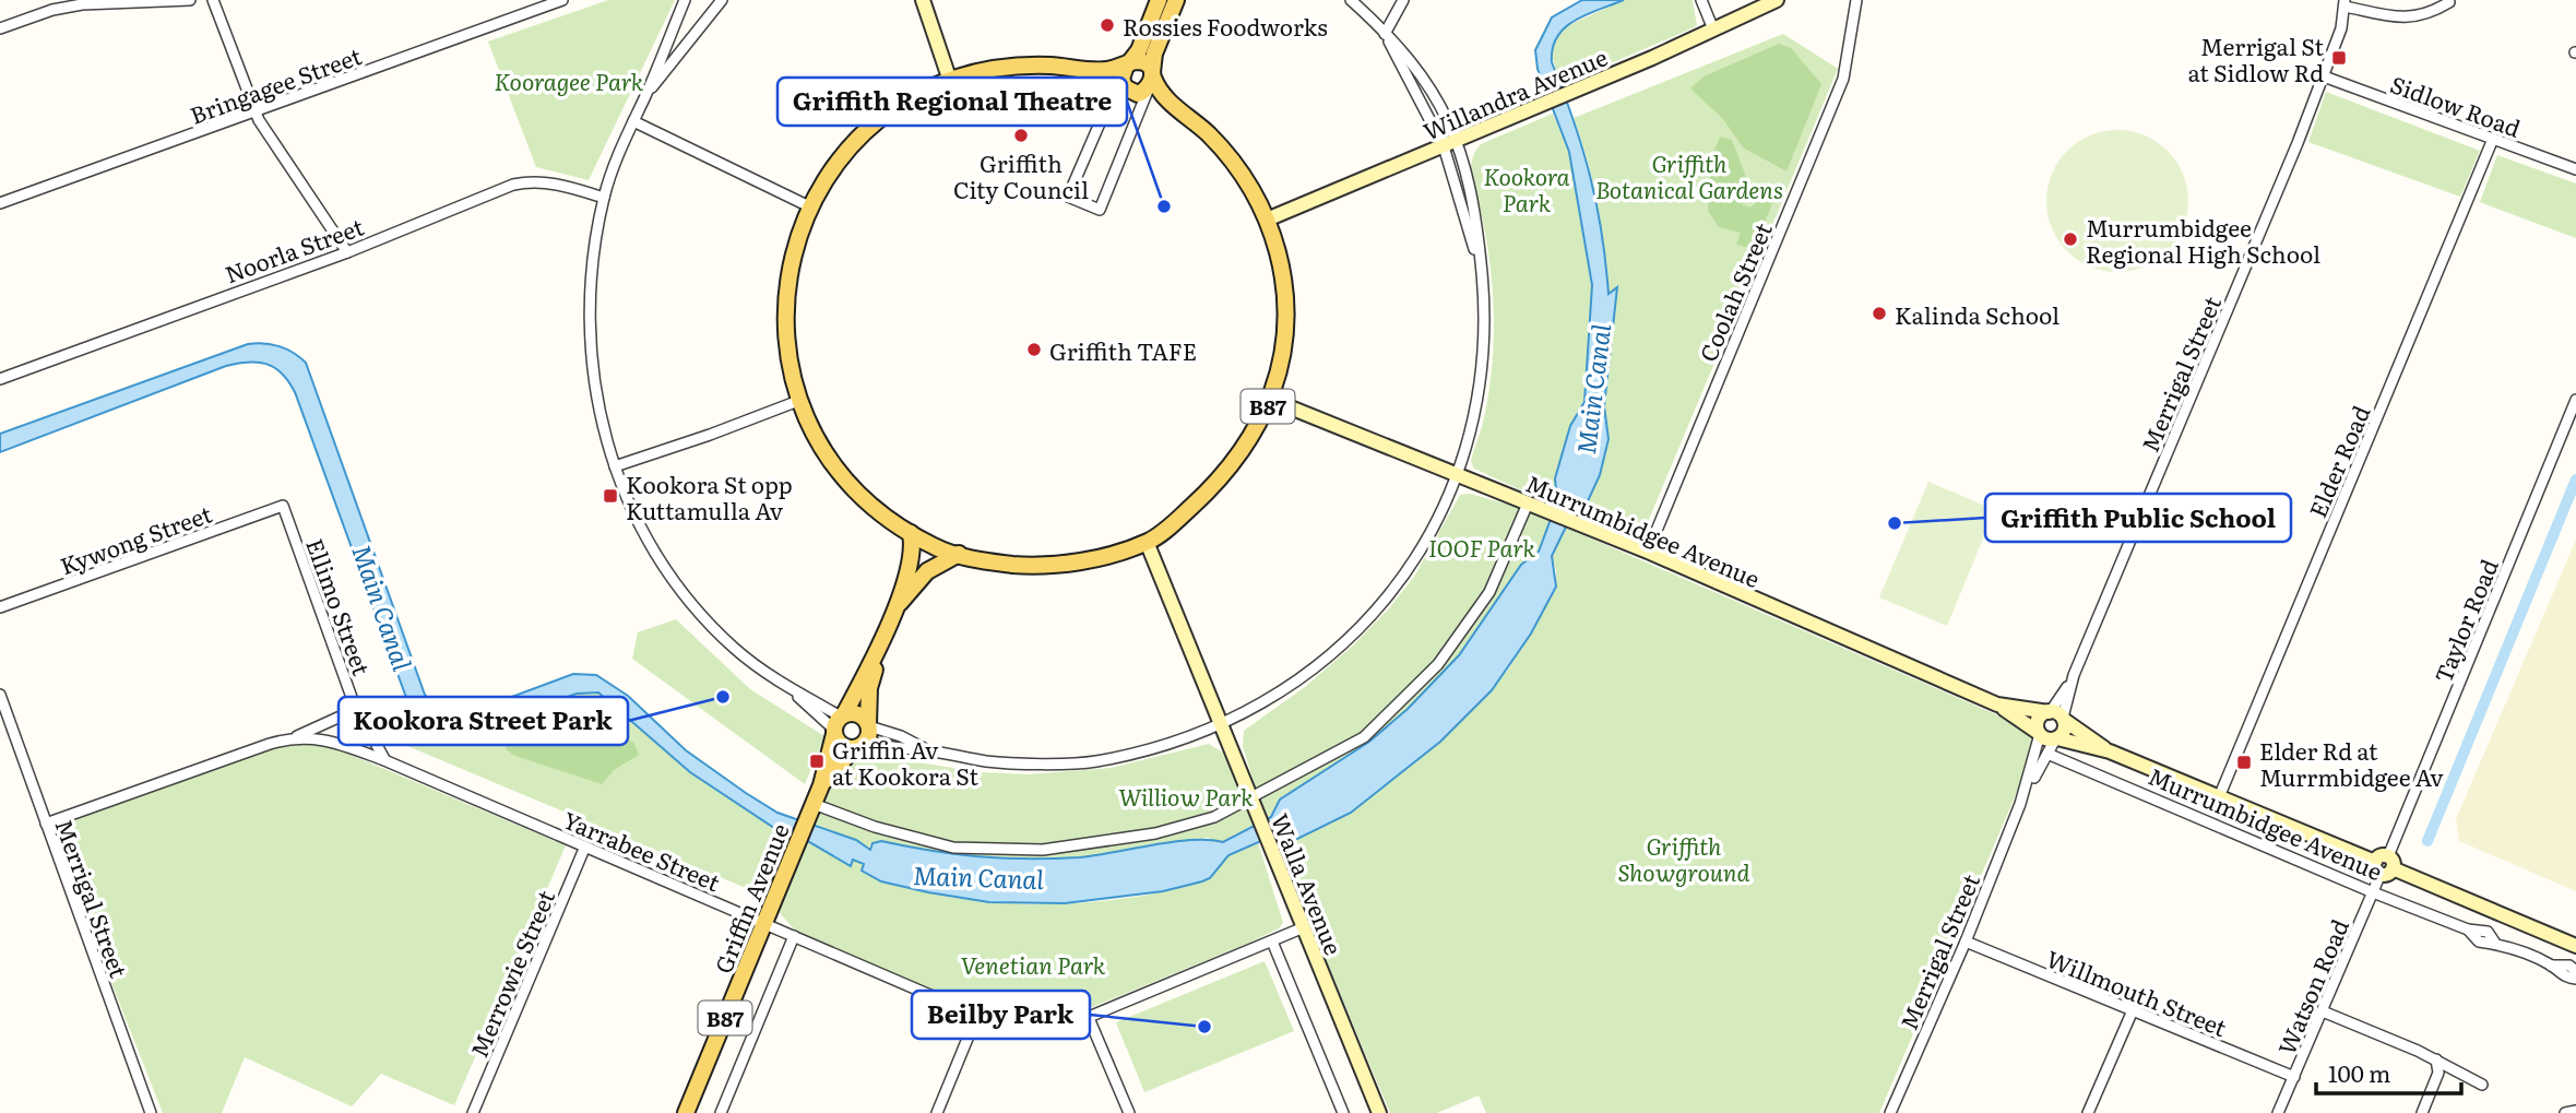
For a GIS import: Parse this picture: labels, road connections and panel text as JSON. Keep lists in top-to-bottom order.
{
  "streets": {
    "main road": ["B87", "Griffin Avenue"],
    "street": [
      "Bringagee Street",
      "Willandra Avenue",
      "Sidlow Road",
      "Noorla Street",
      "Coolah Street",
      "Merrigal Street",
      "Elder Road",
      "Murrumbidgee Avenue",
      "Kywong Street",
      "Ellimo Street",
      "Taylor Road",
      "Yarrabee Street",
      "Walla Avenue",
      "Merrowie Street",
      "Watson Road",
      "Willmouth Street"
    ]
  },
  "crossings": [
    ["Willandra Avenue", "B87"],
    ["Sidlow Road", "Merrigal Street"],
    ["Sidlow Road", "Elder Road"],
    ["Coolah Street", "Murrumbidgee Avenue"],
    ["Merrigal Street", "Murrumbidgee Avenue"],
    ["Merrigal Street", "Yarrabee Street"],
    ["Merrigal Street", "Willmouth Street"],
    ["B87", "Murrumbidgee Avenue"],
    ["B87", "Walla Avenue"],
    ["B87", "Griffin Avenue"],
    ["Elder Road", "Murrumbidgee Avenue"],
    ["Murrumbidgee Avenue", "Taylor Road"],
    ["Murrumbidgee Avenue", "Watson Road"],
    ["Kywong Street", "Ellimo Street"],
    ["Ellimo Street", "Yarrabee Street"],
    ["Taylor Road", "Watson Road"],
    ["Yarrabee Street", "Walla Avenue"],
    ["Yarrabee Street", "Griffin Avenue"],
    ["Yarrabee Street", "Merrowie Street"],
    ["Watson Road", "Willmouth Street"]
  ],
  "water": ["Main Canal"],
  "parks": [
    "Kooragee Park",
    "Griffith Botanical Gardens",
    "Kookora Park",
    "IOOF Park",
    "Williow Park",
    "Griffith Showground",
    "Venetian Park"
  ],
  "places": {
    "other": [
      "Rossies Foodworks",
      "Griffith City Council",
      "Griffith Regional Theatre",
      "Murrumbidgee Regional High School",
      "Kalinda School",
      "Griffith TAFE",
      "Griffith Public School",
      "Kookora Street Park",
      "Beilby Park"
    ],
    "transit": [
      "Merrigal St at Sidlow Rd",
      "Kookora St opp Kuttamulla Av",
      "Griffin Av at Kookora St",
      "Elder Rd at Murrmbidgee Av"
    ]
  },
  "scale_bar": "100 m"
}
